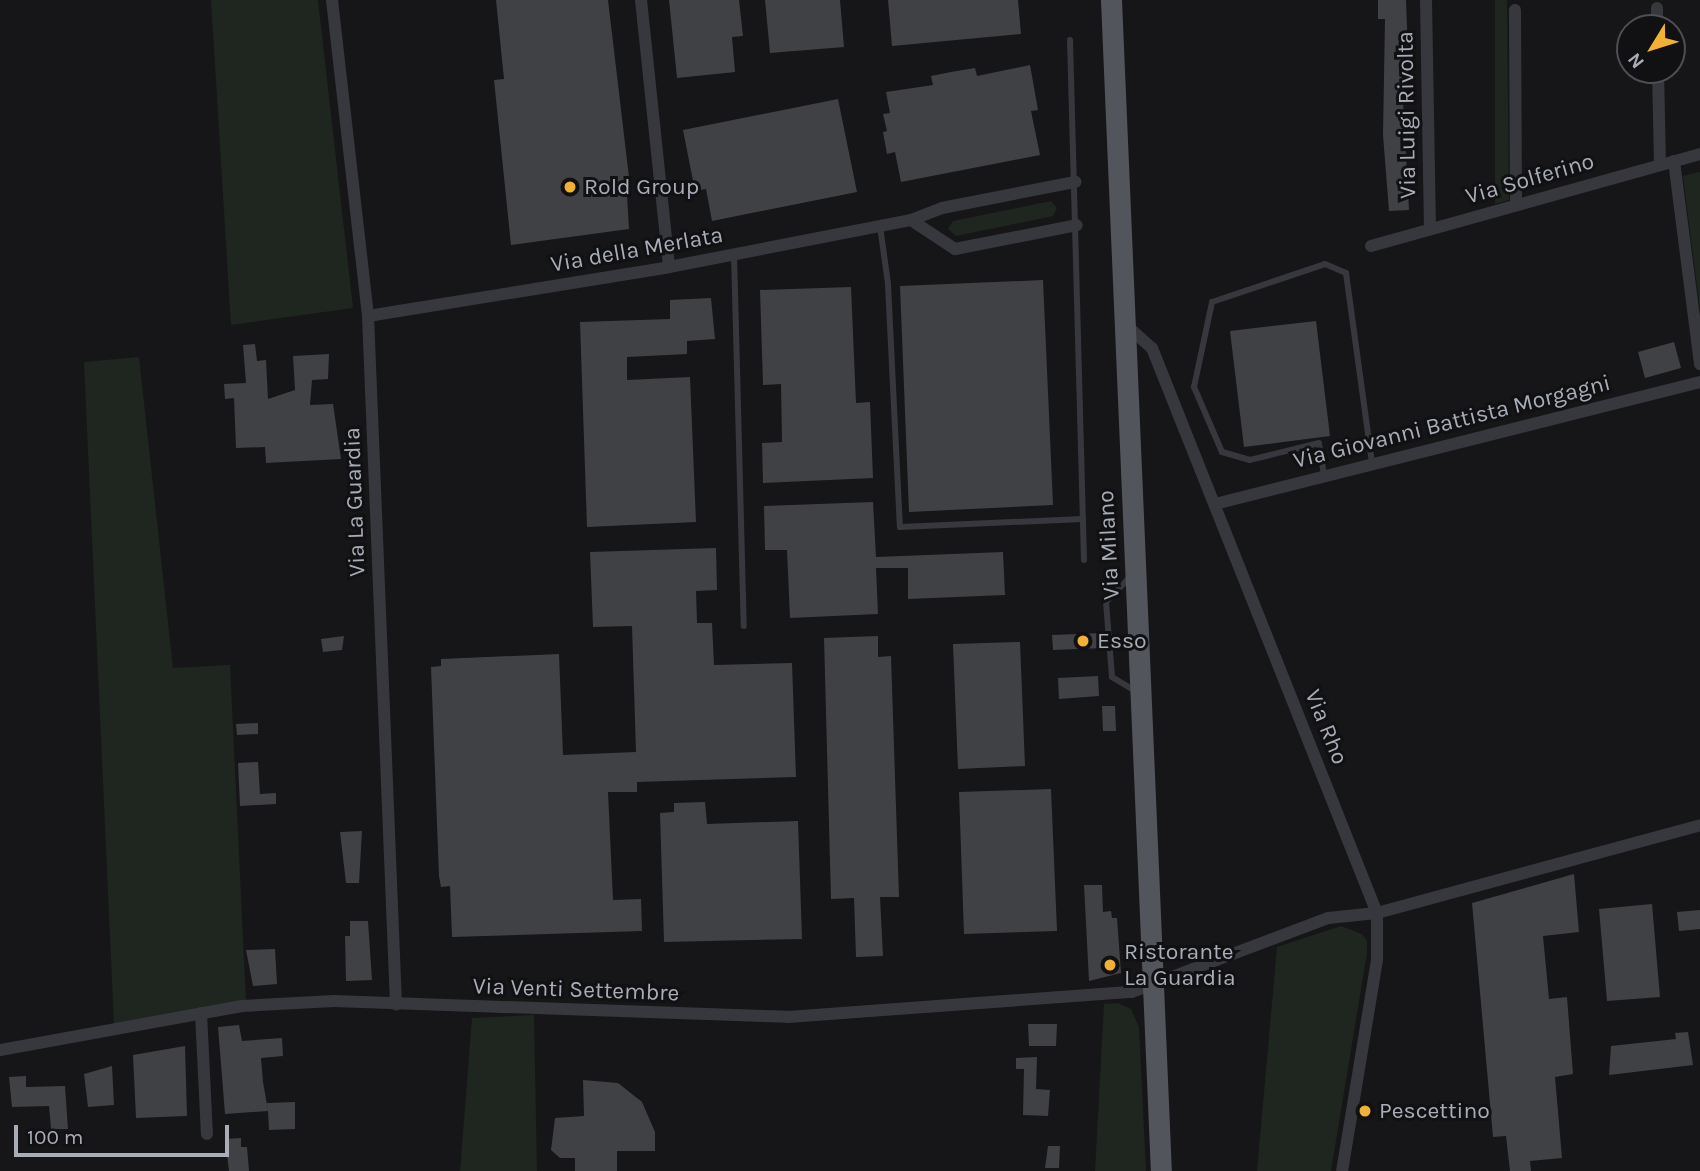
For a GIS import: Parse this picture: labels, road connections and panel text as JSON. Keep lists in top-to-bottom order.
{
  "streets": {
    "main road": ["Via Milano"],
    "street": [
      "Via Luigi Rivolta",
      "Via Solferino",
      "Via della Merlata",
      "Via Giovanni Battista Morgagni",
      "Via La Guardia",
      "Via Rho",
      "Via Venti Settembre"
    ]
  },
  "crossings": [
    ["Via Luigi Rivolta", "Via Solferino"],
    ["Via della Merlata", "Via La Guardia"],
    ["Via Giovanni Battista Morgagni", "Via Rho"],
    ["Via La Guardia", "Via Venti Settembre"],
    ["Via Milano", "Via Rho"],
    ["Via Milano", "Via Venti Settembre"],
    ["Via Rho", "Via Venti Settembre"]
  ],
  "places": [
    "Rold Group",
    "Esso",
    "Ristorante La Guardia",
    "Pescettino"
  ],
  "scale_bar": "100 m",
  "north": "bottom left"
}
